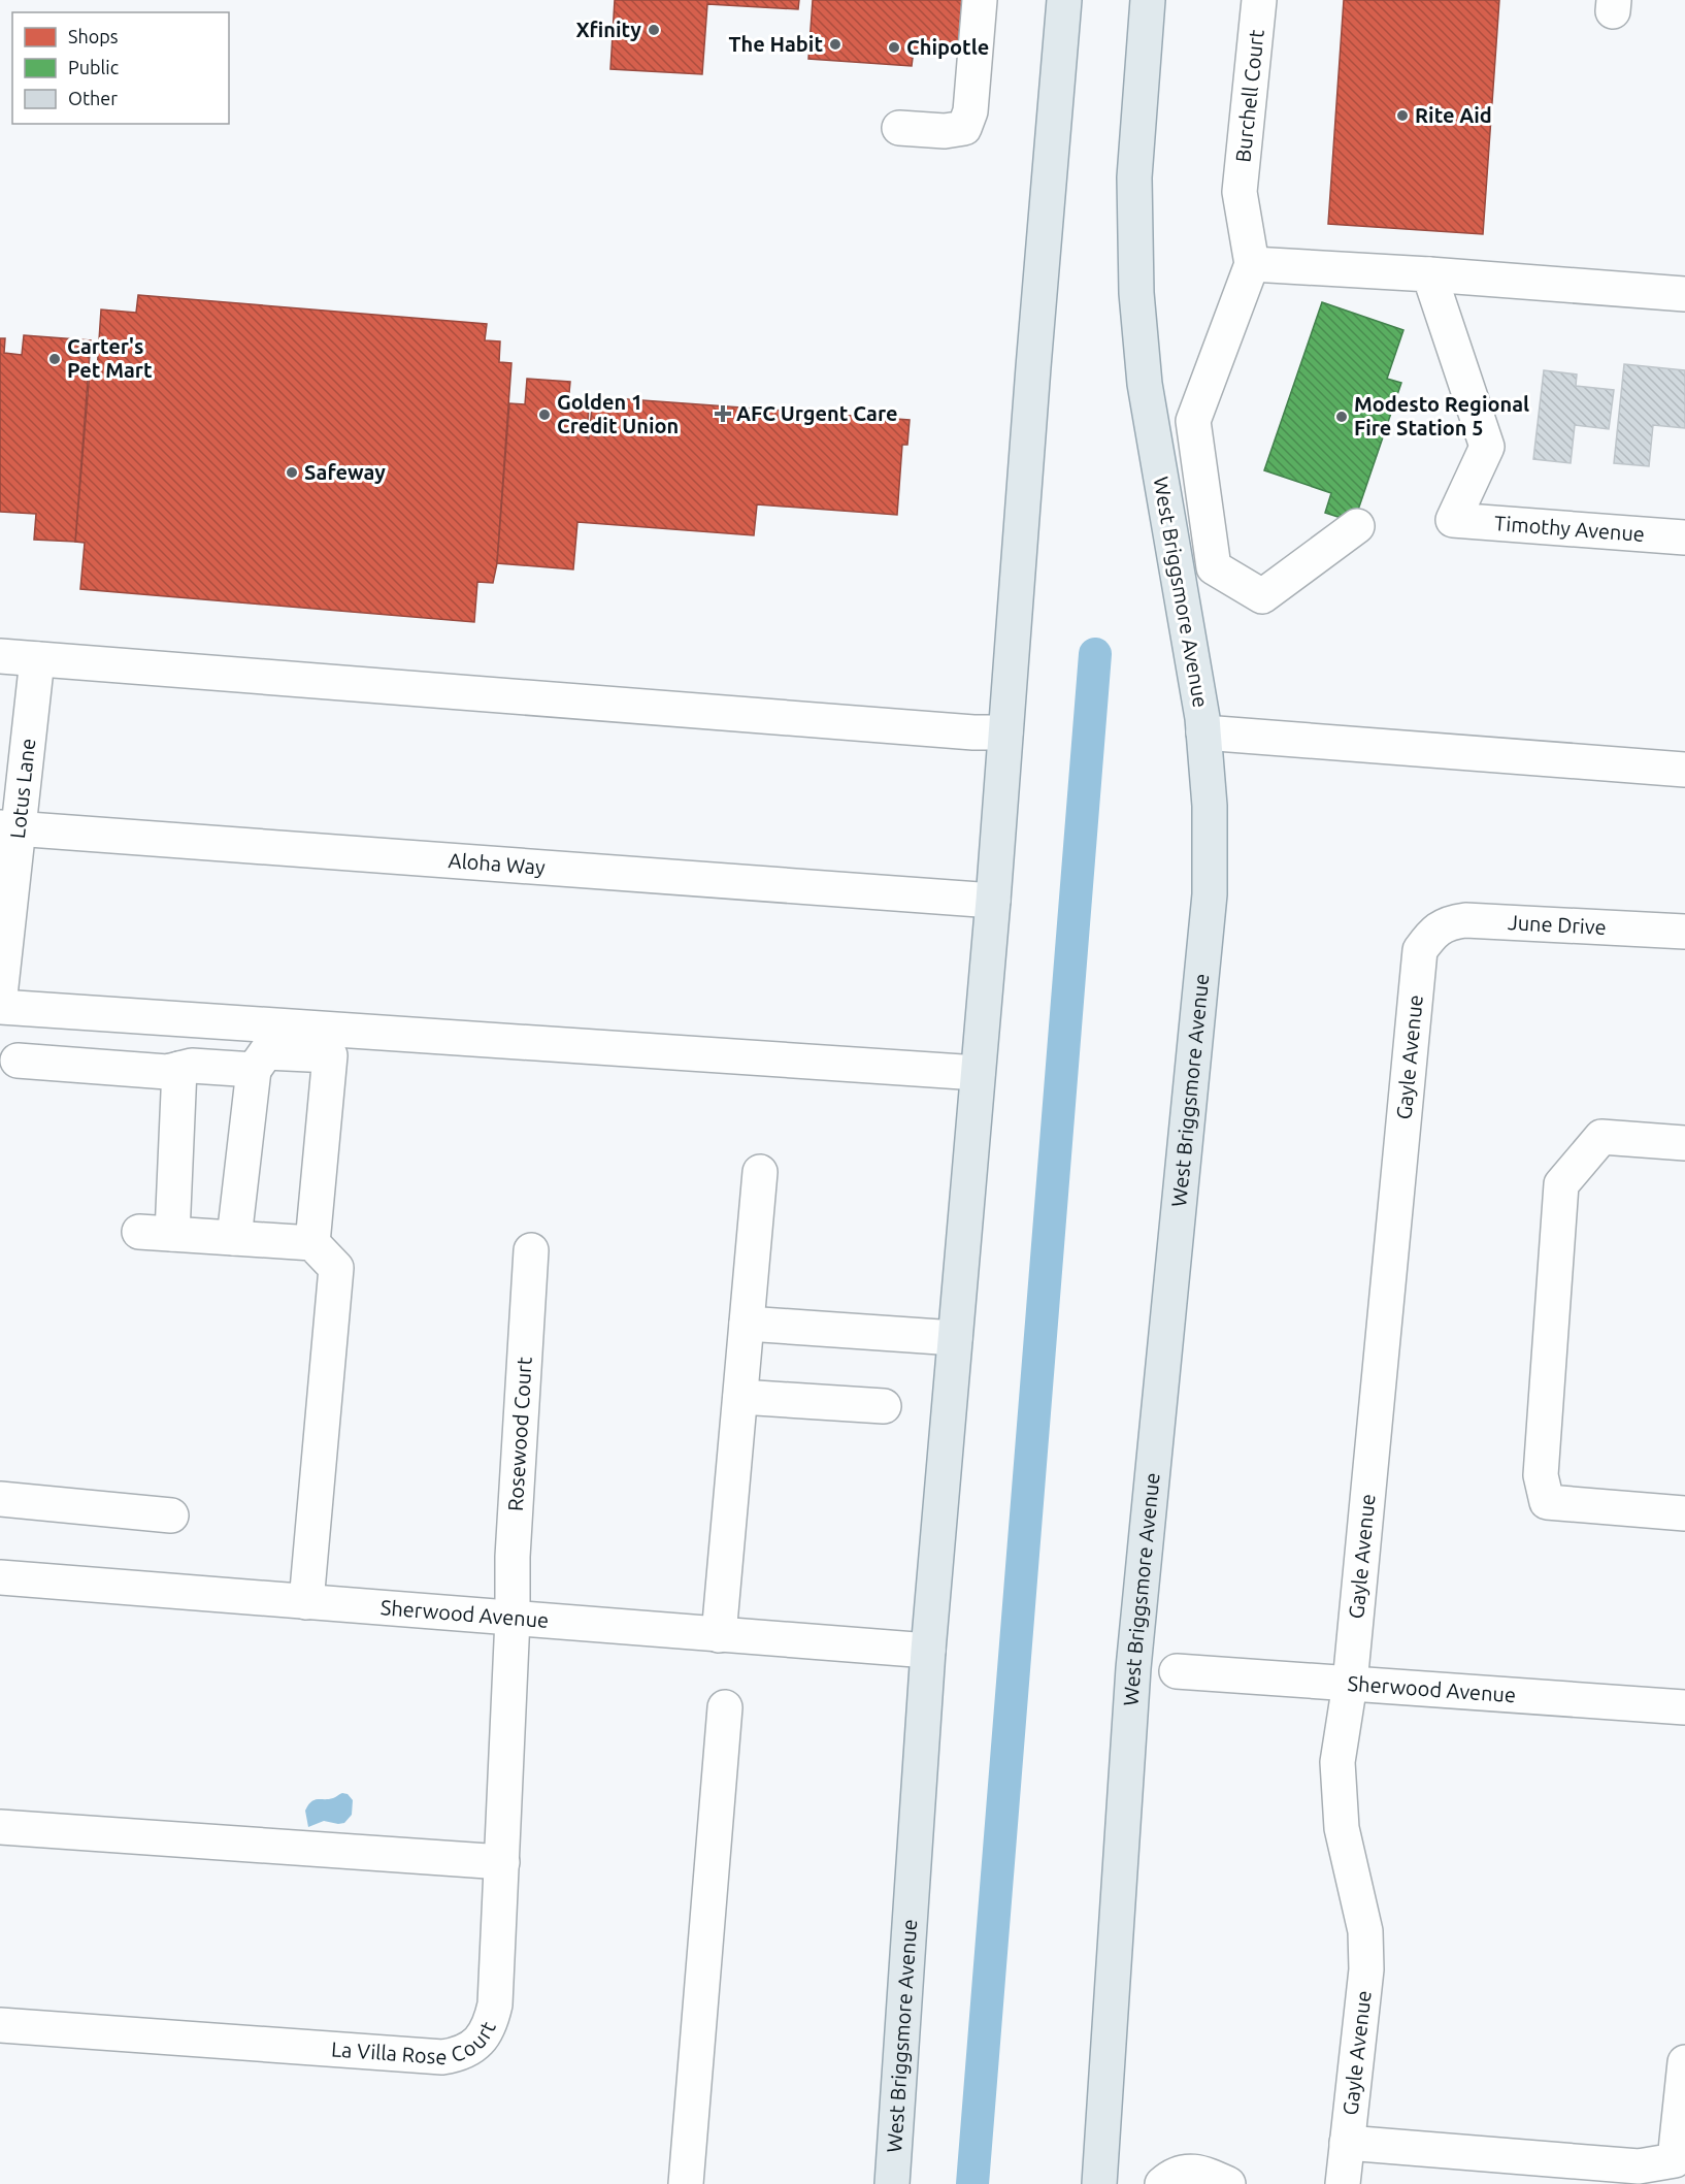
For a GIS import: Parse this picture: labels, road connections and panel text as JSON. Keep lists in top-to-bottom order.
{
  "streets": {
    "main road": ["West Briggsmore Avenue"],
    "street": [
      "Burchell Court",
      "Timothy Avenue",
      "Lotus Lane",
      "Aloha Way",
      "June Drive",
      "Gayle Avenue",
      "Rosewood Court",
      "Sherwood Avenue",
      "La Villa Rose Court"
    ]
  },
  "crossings": [
    ["West Briggsmore Avenue", "Aloha Way"],
    ["West Briggsmore Avenue", "Sherwood Avenue"],
    ["Lotus Lane", "Aloha Way"],
    ["June Drive", "Gayle Avenue"],
    ["Gayle Avenue", "Sherwood Avenue"],
    ["Rosewood Court", "Sherwood Avenue"],
    ["Rosewood Court", "La Villa Rose Court"],
    ["Sherwood Avenue", "La Villa Rose Court"]
  ],
  "places": {
    "other": [
      "Xfinity",
      "The Habit",
      "Chipotle",
      "Rite Aid",
      "Carter's Pet Mart",
      "Golden 1 Credit Union",
      "Modesto Regional Fire Station 5",
      "Safeway"
    ],
    "health": ["AFC Urgent Care"]
  },
  "legend": ["Shops", "Public", "Other"]
}
